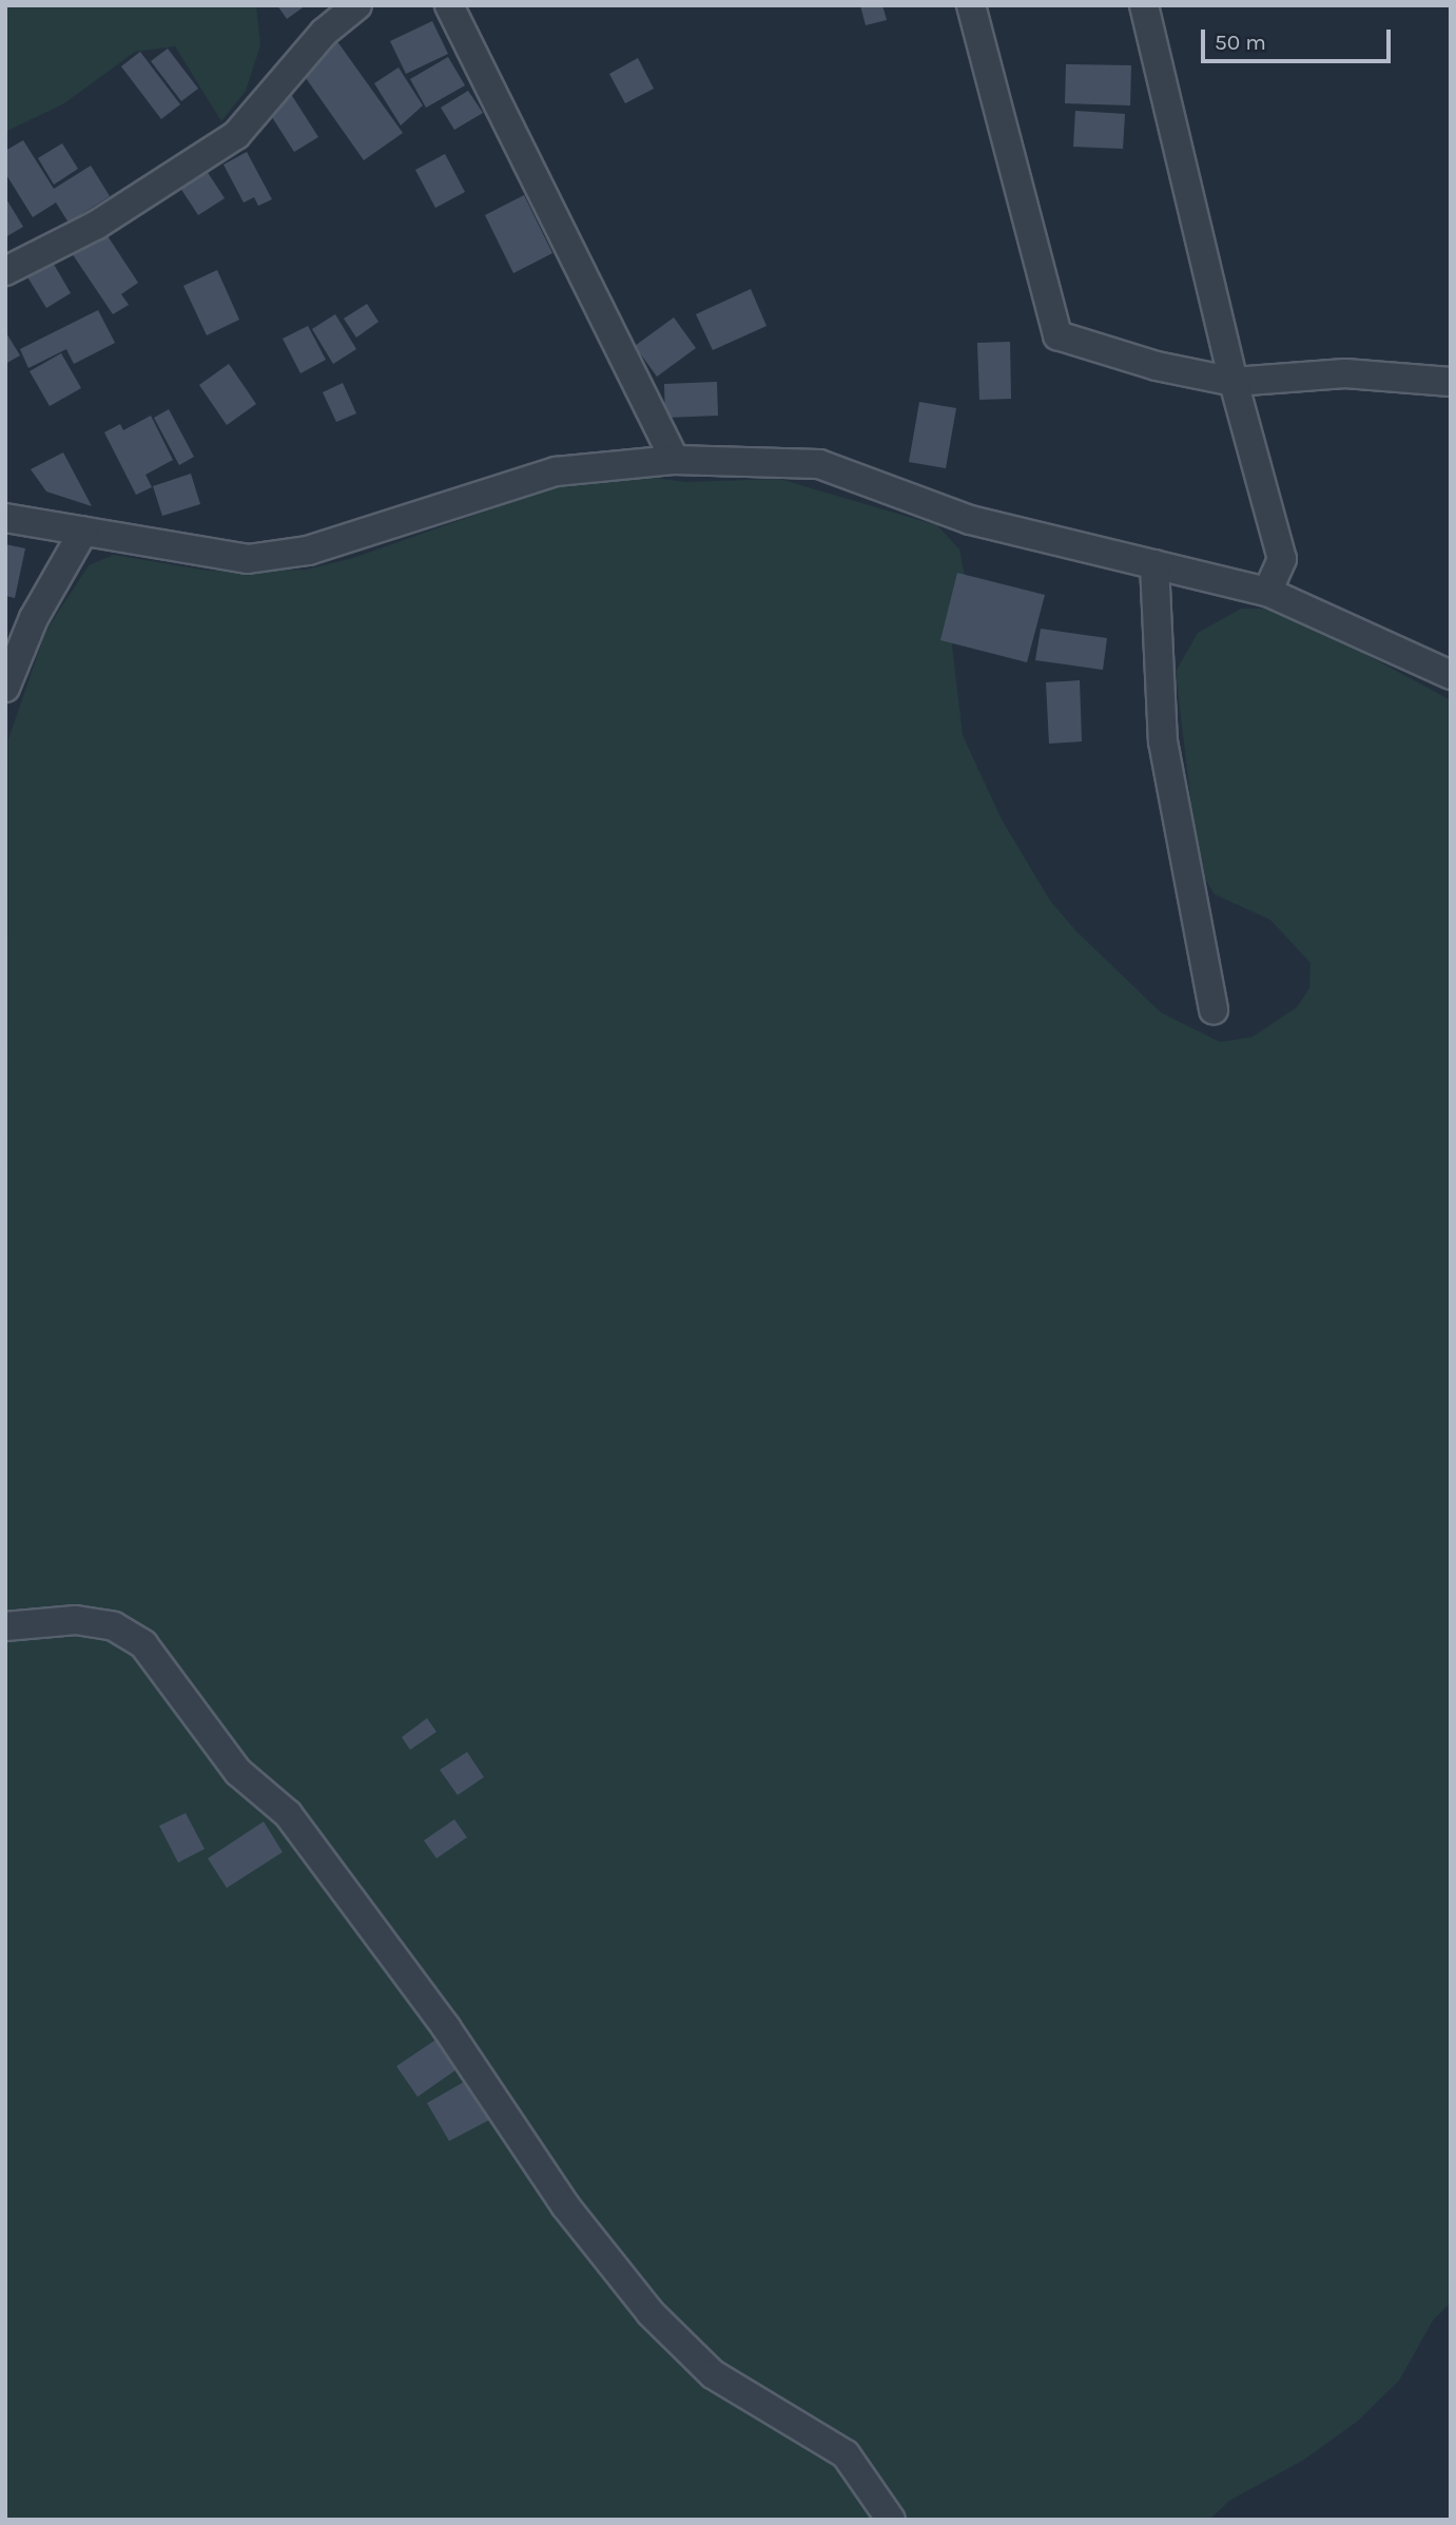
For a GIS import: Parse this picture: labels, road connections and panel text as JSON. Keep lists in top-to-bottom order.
{
  "scale_bar": "50 m"
}
